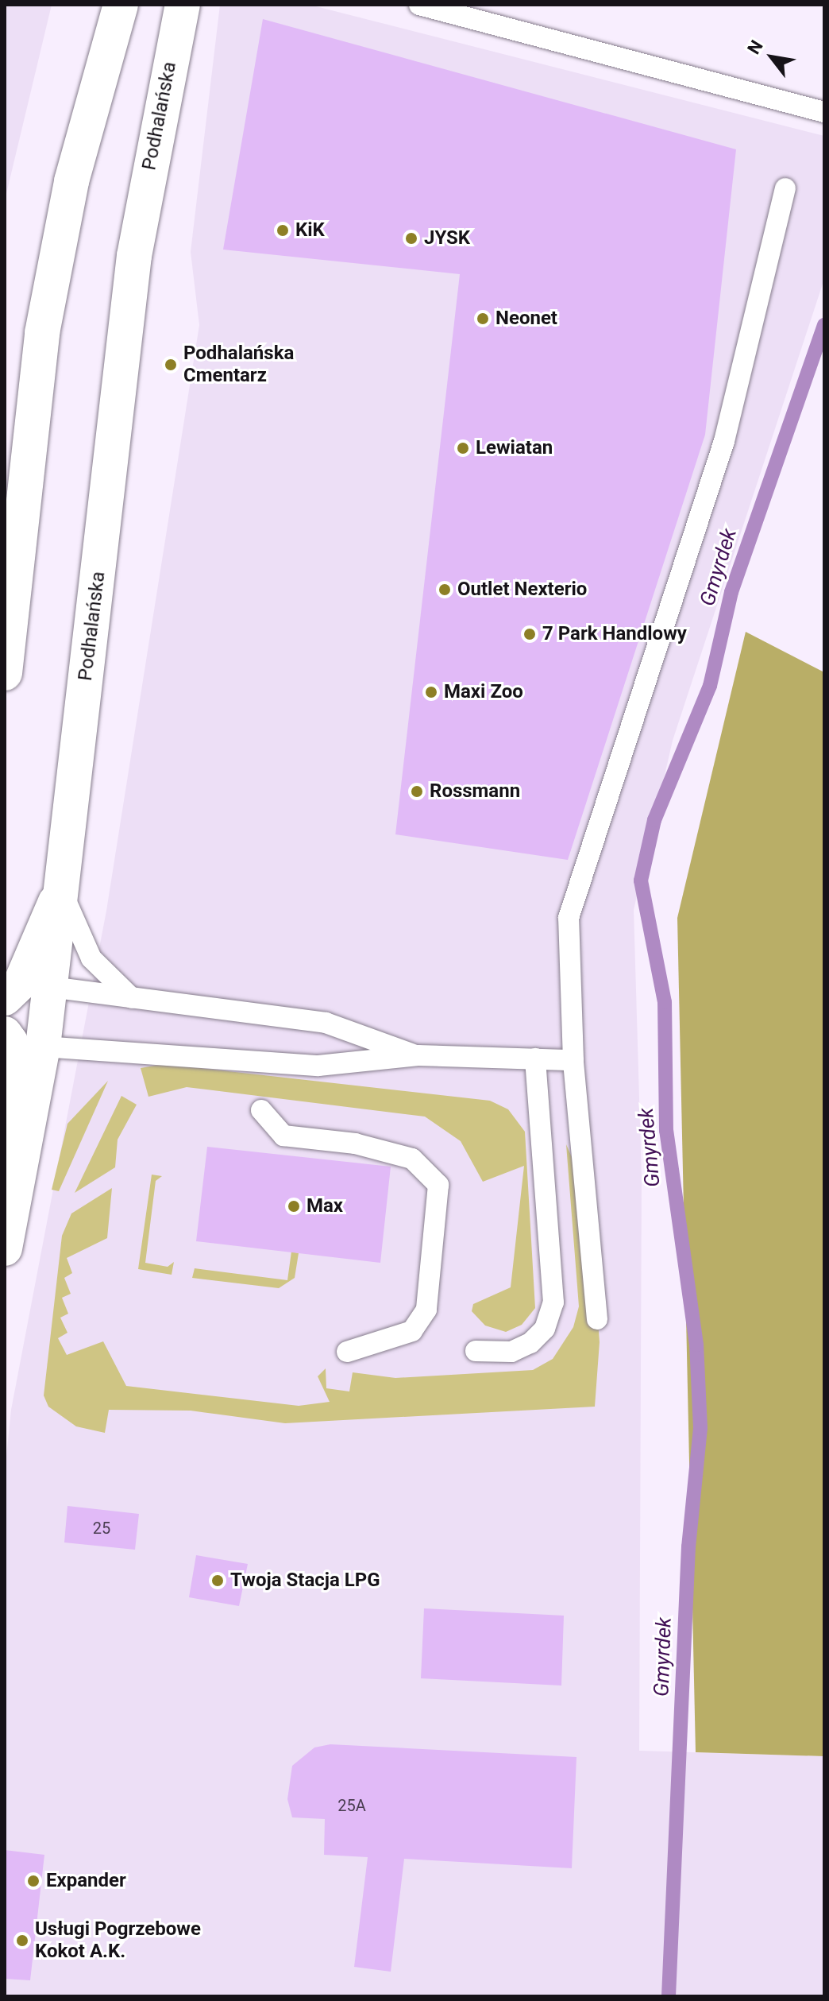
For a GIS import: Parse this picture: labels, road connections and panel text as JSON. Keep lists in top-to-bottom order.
{
  "streets": {
    "street": ["Podhalańska"]
  },
  "water": ["Gmyrdek"],
  "places": [
    "KiK",
    "JYSK",
    "Neonet",
    "Podhalańska Cmentarz",
    "Lewiatan",
    "Outlet Nexterio",
    "7 Park Handlowy",
    "Maxi Zoo",
    "Rossmann",
    "Max",
    "Twoja Stacja LPG",
    "Expander",
    "Usługi Pogrzebowe Kokot A.K."
  ],
  "house_numbers": ["25", "25A"],
  "north": "top left"
}
